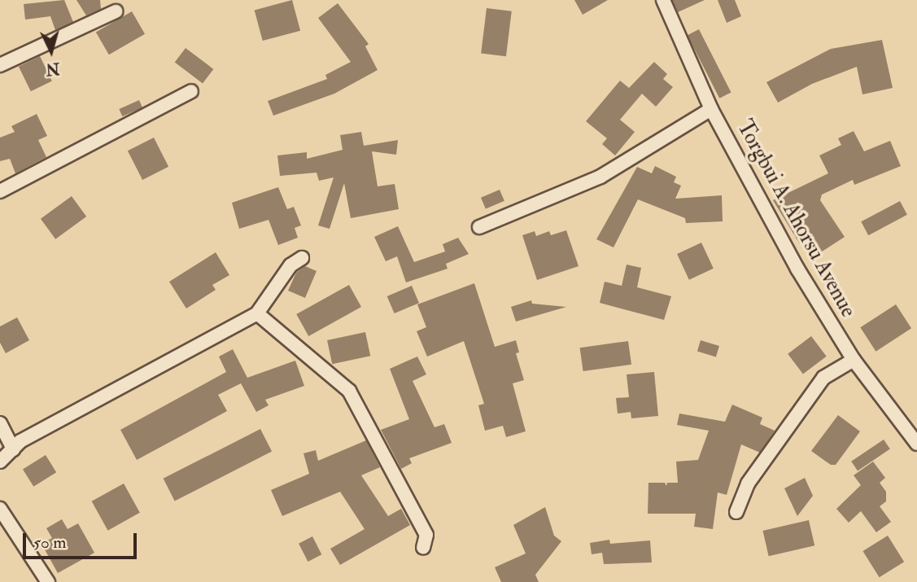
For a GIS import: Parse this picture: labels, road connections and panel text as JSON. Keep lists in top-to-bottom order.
{
  "streets": {
    "street": ["Torgbui A. Ahorsu Avenue"]
  },
  "scale_bar": "50 m",
  "north": "bottom"
}
